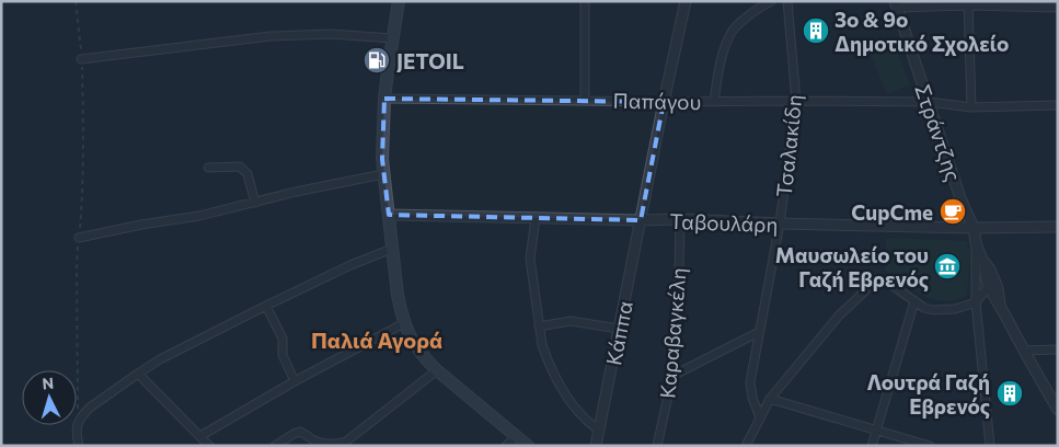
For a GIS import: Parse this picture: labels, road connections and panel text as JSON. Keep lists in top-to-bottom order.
{
  "streets": {
    "street": [
      "Παπάγου",
      "Στράντζης",
      "Τσαλακίδη",
      "Ταβουλάρη",
      "Κάππα",
      "Καραβαγκέλη"
    ]
  },
  "crossings": [
    ["Παπάγου", "Στράντζης"],
    ["Παπάγου", "Τσαλακίδη"],
    ["Παπάγου", "Κάππα"],
    ["Στράντζης", "Ταβουλάρη"],
    ["Τσαλακίδη", "Ταβουλάρη"],
    ["Ταβουλάρη", "Κάππα"],
    ["Ταβουλάρη", "Καραβαγκέλη"]
  ],
  "districts": ["Παλιά Αγορά"],
  "places": {
    "building": ["3ο & 9ο Δημοτικό Σχολείο", "Λουτρά Γαζή Εβρενός"],
    "fuel station": ["JETOIL"],
    "cafe": ["CupCme"],
    "museum": ["Μαυσωλείο του Γαζή Εβρενός"]
  },
  "north": "top"
}
